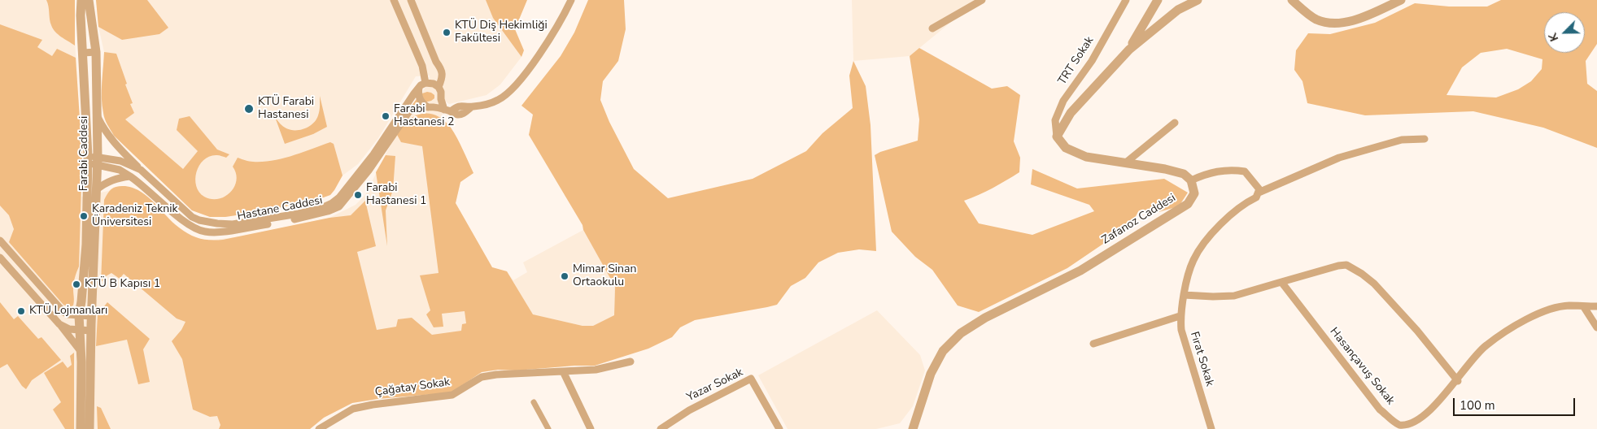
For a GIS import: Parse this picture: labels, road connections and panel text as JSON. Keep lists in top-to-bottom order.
{
  "streets": {
    "street": [
      "TRT Sokak",
      "Farabi Caddesi",
      "Hastane Caddesi",
      "Zafanoz Caddesi",
      "Fırat Sokak",
      "Hasançavuş Sokak",
      "Yazar Sokak",
      "Çağatay Sokak"
    ]
  },
  "crossings": [
    ["Farabi Caddesi", "Hastane Caddesi"]
  ],
  "places": [
    "KTÜ Diş Hekimliği Fakültesi",
    "KTÜ Farabi Hastanesi",
    "Farabi Hastanesi 2",
    "Farabi Hastanesi 1",
    "Karadeniz Teknik Üniversitesi",
    "Mimar Sinan Ortaokulu",
    "KTÜ B Kapısı 1",
    "KTÜ Lojmanları"
  ],
  "scale_bar": "100 m",
  "north": "bottom left"
}
